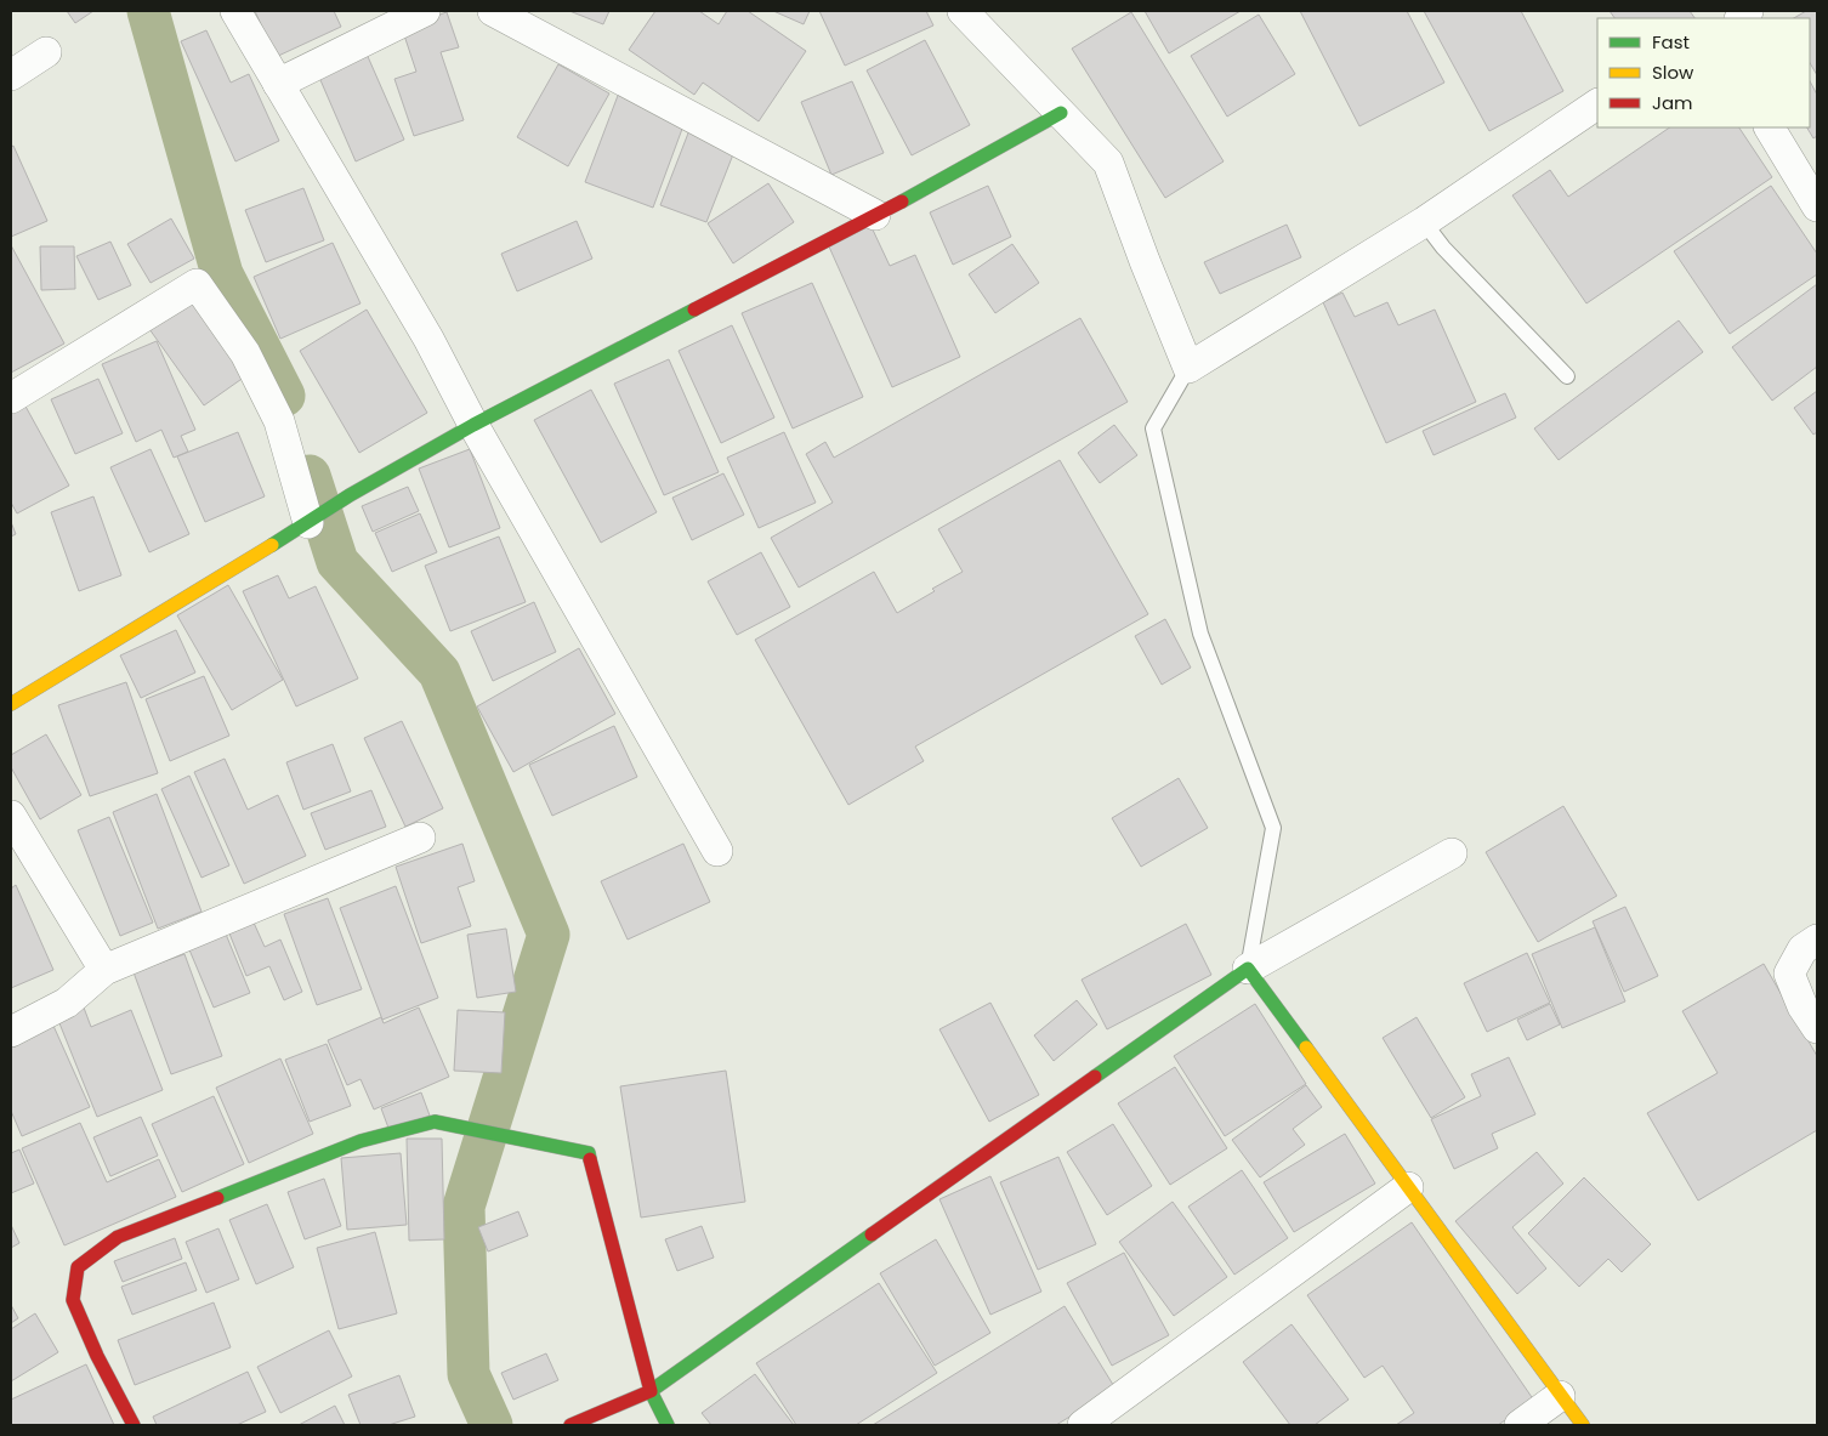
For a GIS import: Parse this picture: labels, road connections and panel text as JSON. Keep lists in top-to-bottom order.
{
  "legend": ["Fast", "Slow", "Jam"]
}
